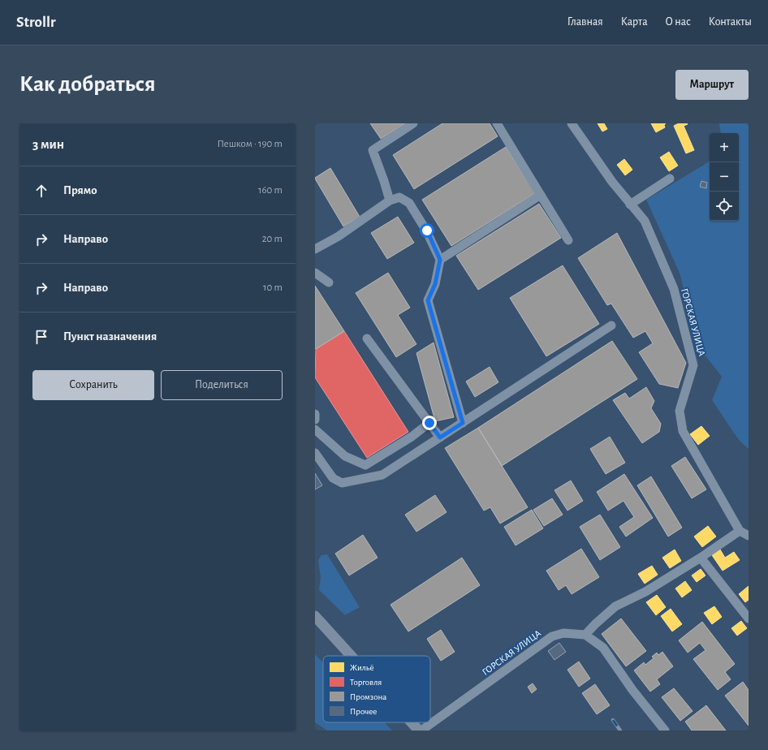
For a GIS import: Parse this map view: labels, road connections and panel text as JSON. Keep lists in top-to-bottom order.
{
  "streets": {
    "street": ["ГОРСКАЯ УЛИЦА"]
  },
  "legend": [
    "Жильё",
    "Торговля",
    "Промзона",
    "Прочее"
  ],
  "page": {
    "header": "Strollr",
    "nav": [
      "Главная",
      "Карта",
      "О нас",
      "Контакты"
    ],
    "buttons": [
      "Маршрут",
      ["Сохранить", "Поделиться"]
    ],
    "title": "Как добраться",
    "heading": ["3 мин", "Пешком · 190 m"],
    "map_buttons": ["+", "−"],
    "list": [
      ["Прямо", "160 m"],
      ["Направо", "20 m"],
      ["Направо", "10 m"],
      "Пункт назначения"
    ]
  }
}
